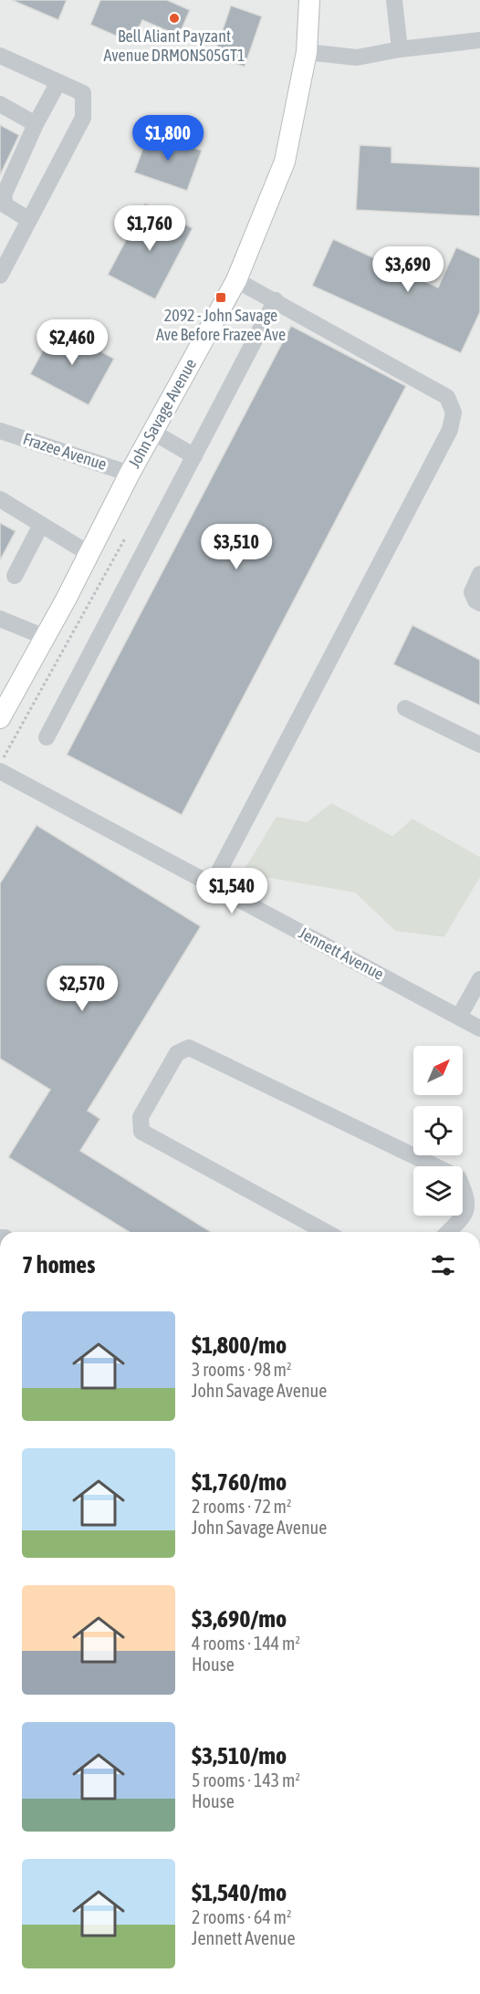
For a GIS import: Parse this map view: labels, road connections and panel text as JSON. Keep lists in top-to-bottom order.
{
  "streets": {
    "main road": ["John Savage Avenue"],
    "street": ["Frazee Avenue", "Jennett Avenue"]
  },
  "crossings": [
    ["John Savage Avenue", "Frazee Avenue"]
  ],
  "places": {
    "other": ["Bell Aliant Payzant Avenue DRMONS05GT1"],
    "transit": ["2092 - John Savage Ave Before Frazee Ave"]
  },
  "north": "top right",
  "page": {
    "price": [
      "$1,800",
      "$1,760",
      "$3,690",
      "$2,460",
      "$3,510",
      "$1,540",
      "$2,570"
    ],
    "heading": "7 homes",
    "list": [
      {
        "name": "$1,800/mo",
        "note": "3 rooms · 98 m² · John Savage Avenue"
      },
      {
        "name": "$1,760/mo",
        "note": "2 rooms · 72 m² · John Savage Avenue"
      },
      {
        "name": "$3,690/mo",
        "note": "4 rooms · 144 m² · House"
      },
      {
        "name": "$3,510/mo",
        "note": "5 rooms · 143 m² · House"
      },
      {
        "name": "$1,540/mo",
        "note": "2 rooms · 64 m² · Jennett Avenue"
      }
    ]
  }
}
